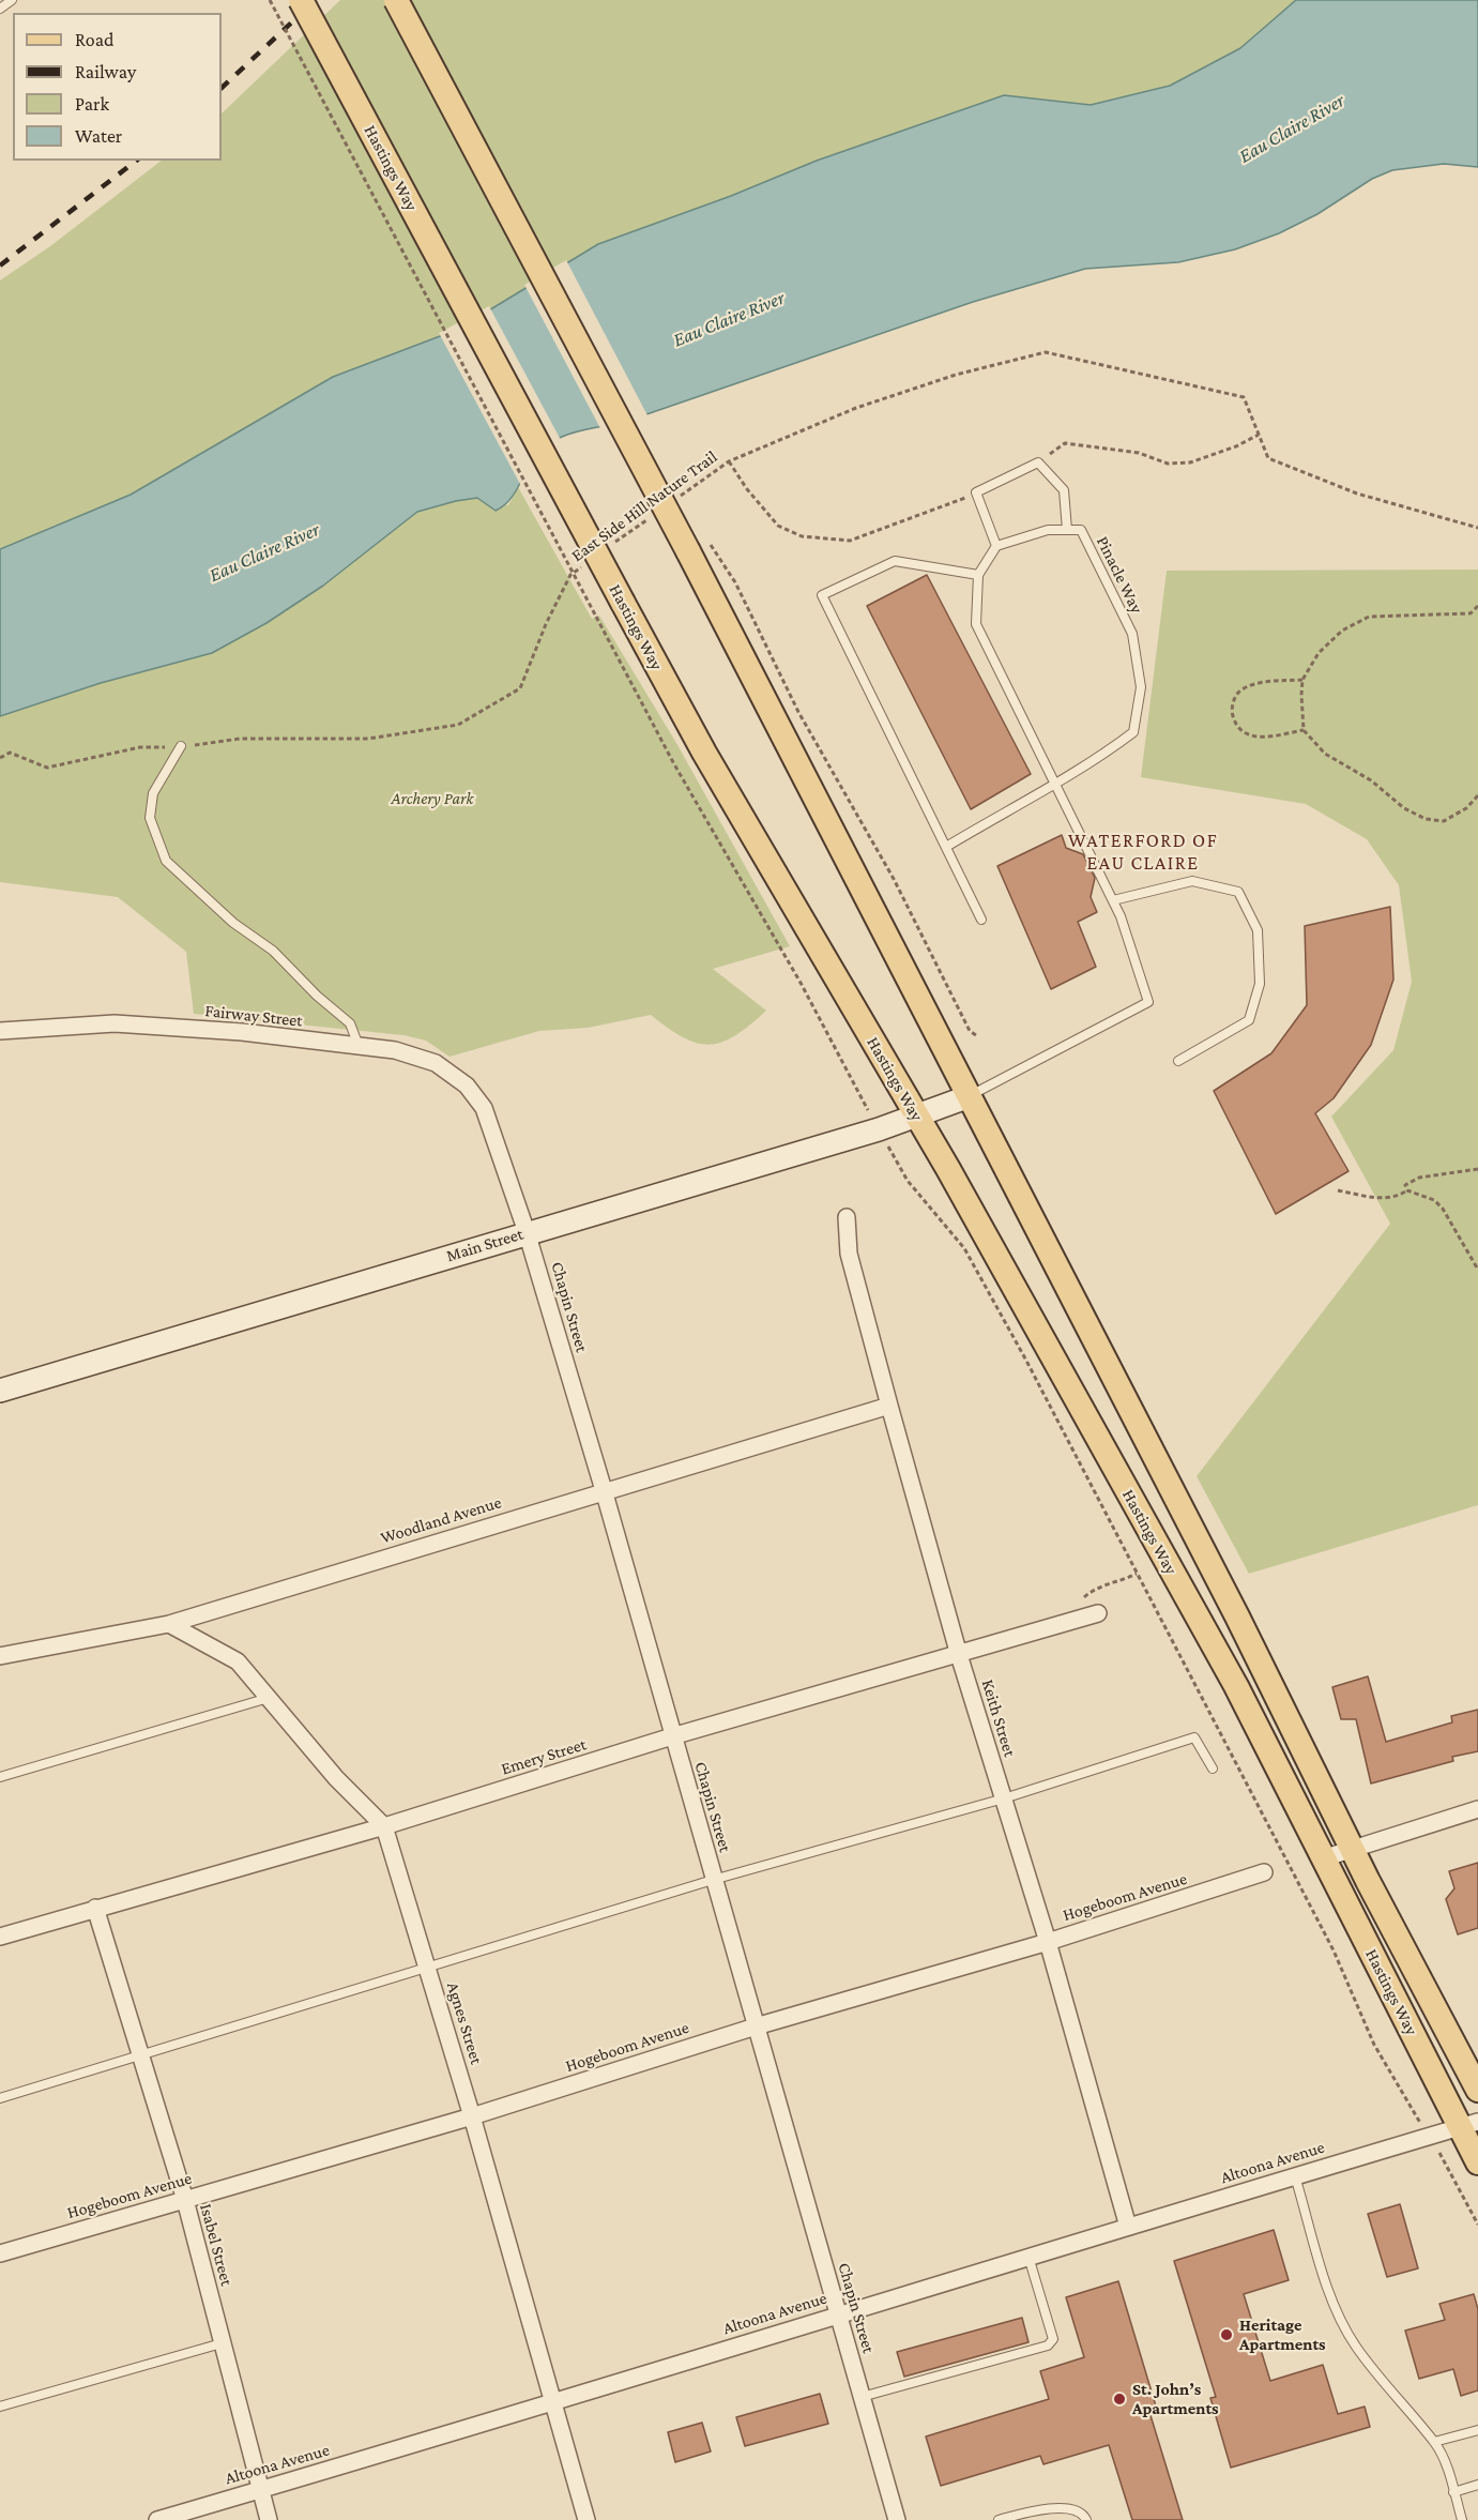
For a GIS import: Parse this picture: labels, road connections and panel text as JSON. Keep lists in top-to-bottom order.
{
  "streets": {
    "main road": ["Hastings Way"],
    "street": [
      "Fairway Street",
      "Main Street",
      "Chapin Street",
      "Woodland Avenue",
      "Keith Street",
      "Emery Street",
      "Hogeboom Avenue",
      "Agnes Street",
      "Altoona Avenue",
      "Isabel Street"
    ],
    "lane": ["Pinacle Way"],
    "path": ["East Side Hill Nature Trail"]
  },
  "crossings": [
    ["Hastings Way", "Main Street"],
    ["Hastings Way", "Altoona Avenue"],
    ["Fairway Street", "Chapin Street"],
    ["Main Street", "Chapin Street"],
    ["Chapin Street", "Woodland Avenue"],
    ["Chapin Street", "Emery Street"],
    ["Chapin Street", "Hogeboom Avenue"],
    ["Chapin Street", "Altoona Avenue"],
    ["Woodland Avenue", "Keith Street"],
    ["Woodland Avenue", "Agnes Street"],
    ["Keith Street", "Emery Street"],
    ["Keith Street", "Hogeboom Avenue"],
    ["Keith Street", "Altoona Avenue"],
    ["Emery Street", "Agnes Street"],
    ["Emery Street", "Isabel Street"],
    ["Hogeboom Avenue", "Agnes Street"],
    ["Hogeboom Avenue", "Isabel Street"],
    ["Agnes Street", "Altoona Avenue"],
    ["Altoona Avenue", "Isabel Street"]
  ],
  "districts": ["WATERFORD OF EAU CLAIRE"],
  "water": ["Eau Claire River"],
  "parks": ["Archery Park"],
  "places": ["Heritage Apartments", "St. John’s Apartments"],
  "legend": [
    "Road",
    "Railway",
    "Park",
    "Water"
  ]
}
